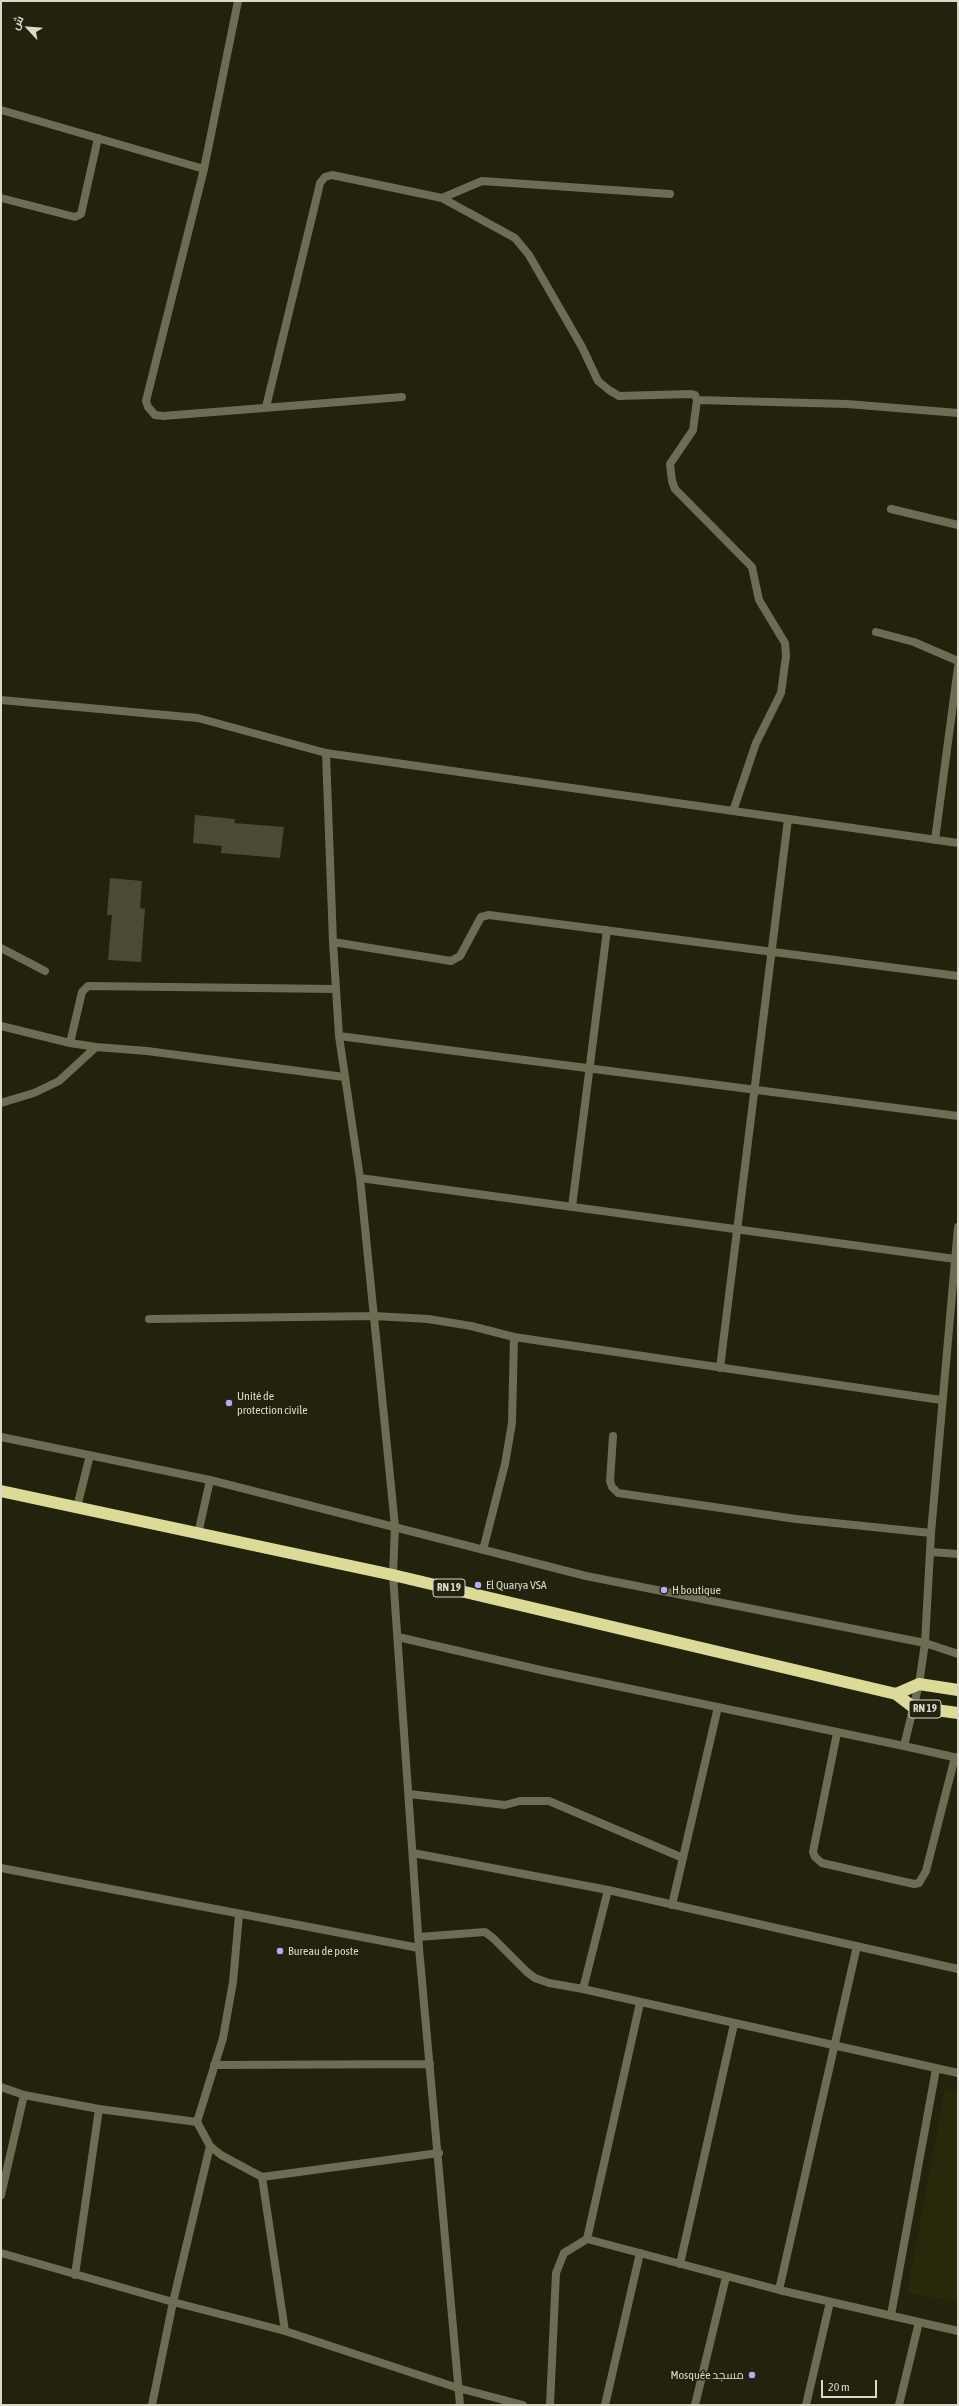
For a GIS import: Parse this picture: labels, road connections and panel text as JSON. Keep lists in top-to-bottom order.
{
  "streets": {
    "highway": ["RN 19"]
  },
  "places": [
    "Unité de protection civile",
    "El Quarya VSA",
    "H boutique",
    "Bureau de poste",
    "Mosquée مسجد"
  ],
  "scale_bar": "20 m",
  "north": "top left"
}
